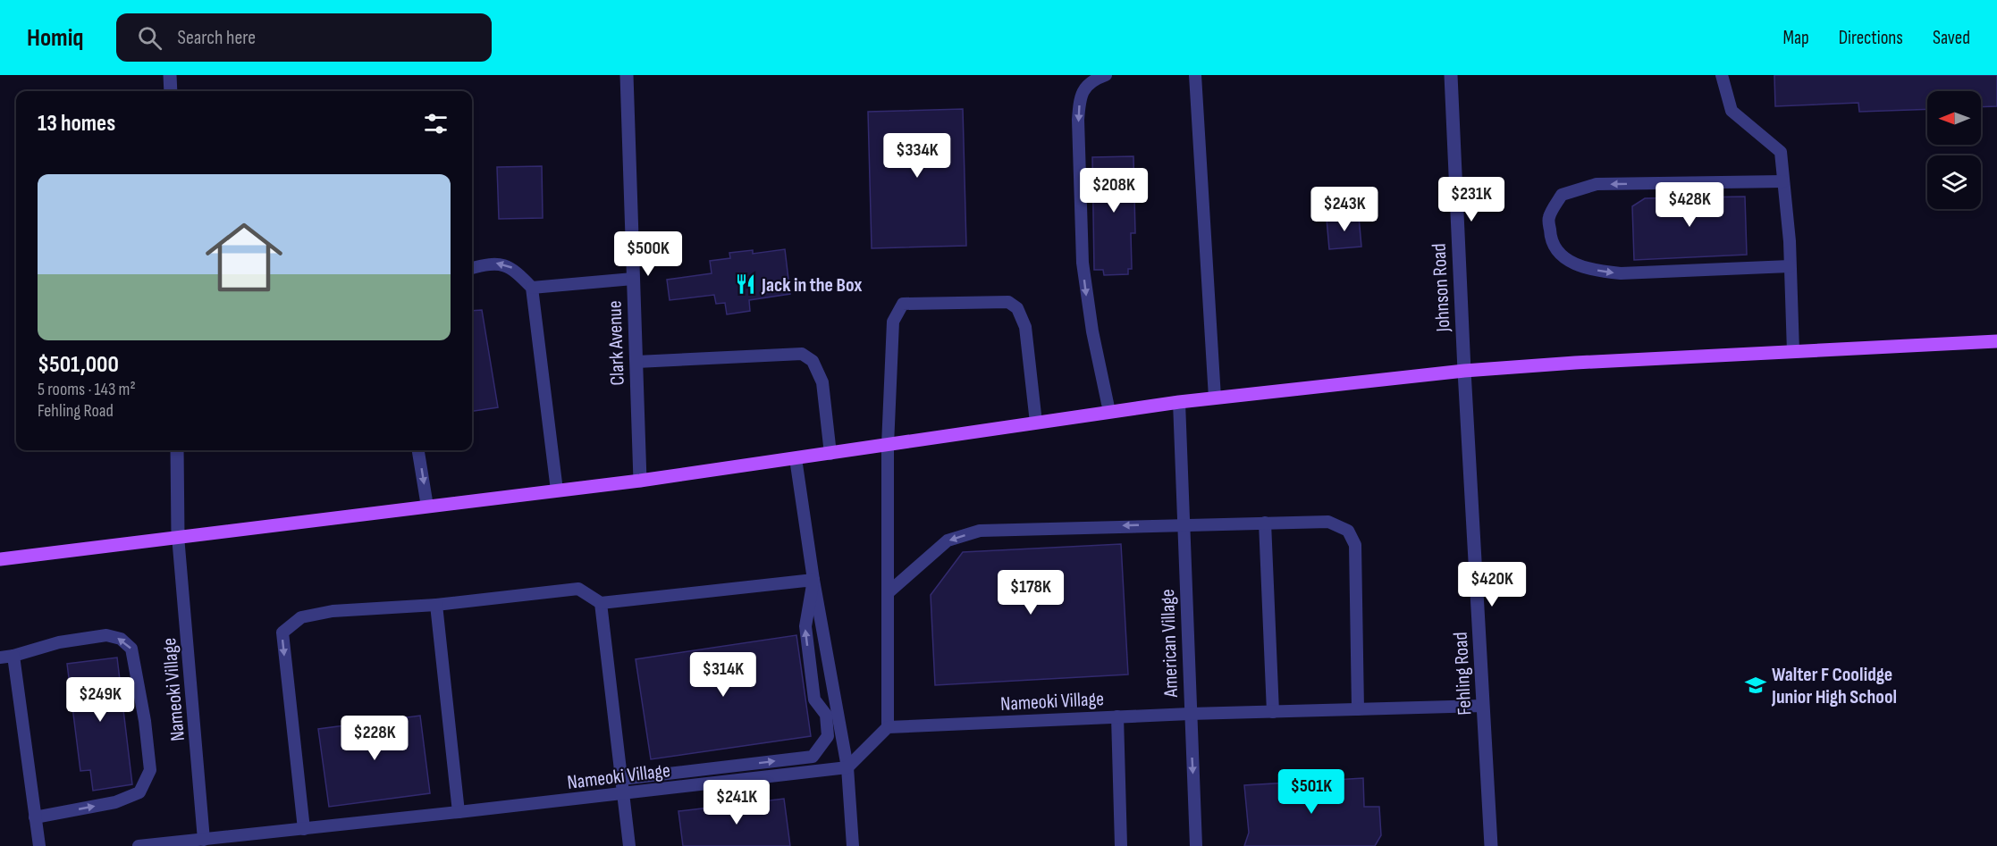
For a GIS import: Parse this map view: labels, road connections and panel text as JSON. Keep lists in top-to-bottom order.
{
  "streets": {
    "street": ["Johnson Road", "Clark Avenue", "Fehling Road"],
    "lane": ["American Village", "Nameoki Village"]
  },
  "crossings": [
    ["Johnson Road", "Fehling Road"],
    ["American Village", "Nameoki Village"]
  ],
  "places": {
    "restaurant": ["Jack in the Box"],
    "school or university": ["Walter F Coolidge Junior High School"]
  },
  "north": "left",
  "page": {
    "header": "Homiq",
    "search": "Search here",
    "nav": ["Map", "Directions", "Saved"],
    "heading": "13 homes",
    "price": [
      "$334K",
      "$208K",
      "$231K",
      "$428K",
      "$243K",
      "$500K",
      "$420K",
      "$178K",
      "$314K",
      "$249K",
      "$228K",
      "$501K",
      "$241K"
    ],
    "list": [
      {
        "name": "$501,000",
        "note": "5 rooms · 143 m² · Fehling Road"
      }
    ]
  }
}
